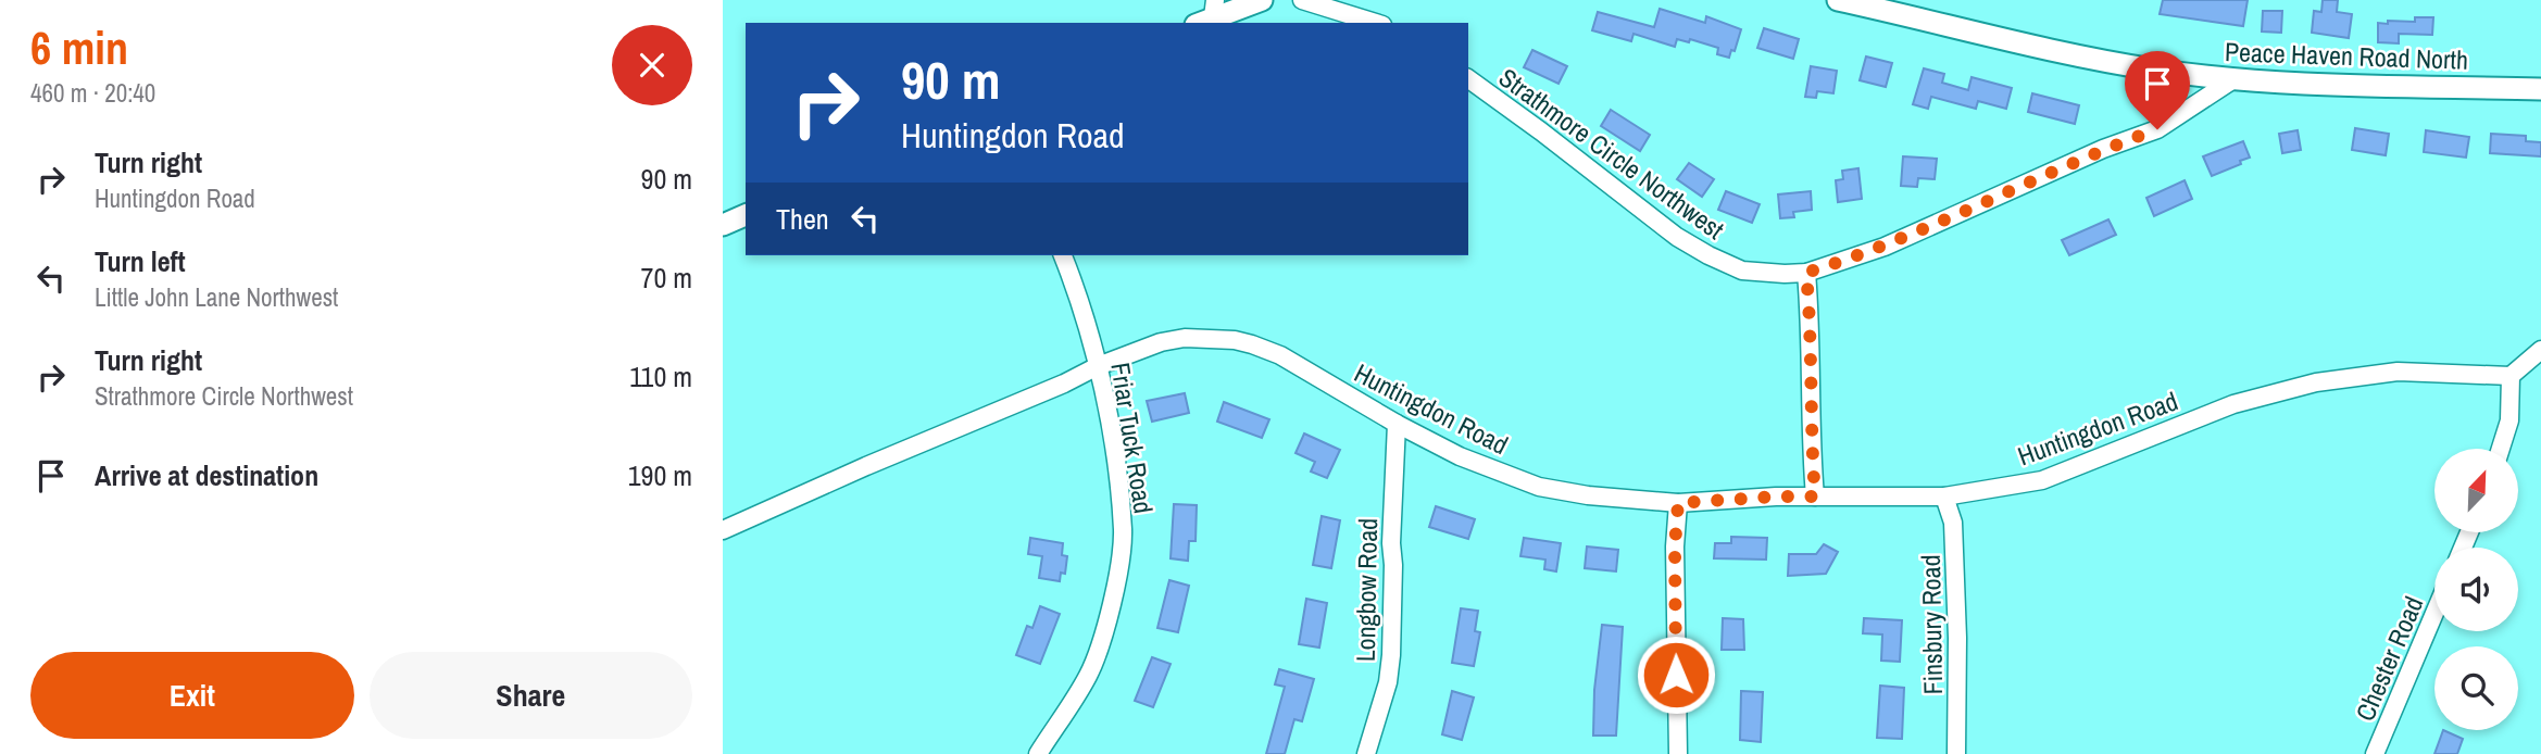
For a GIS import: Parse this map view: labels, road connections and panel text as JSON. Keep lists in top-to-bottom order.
{
  "streets": {
    "main road": ["Peace Haven Road North"],
    "street": [
      "Strathmore Circle Northwest",
      "Huntingdon Road",
      "Friar Tuck Road",
      "Longbow Road",
      "Finsbury Road",
      "Chester Road"
    ]
  },
  "crossings": [
    ["Peace Haven Road North", "Strathmore Circle Northwest"],
    ["Huntingdon Road", "Friar Tuck Road"],
    ["Huntingdon Road", "Longbow Road"],
    ["Huntingdon Road", "Finsbury Road"]
  ],
  "north": "top right",
  "page": {
    "heading": ["6 min", "460 m · 20:40"],
    "turn": ["90 m", "Huntingdon Road"],
    "list": [
      {
        "name": "Turn right",
        "note": "Huntingdon Road",
        "value": "90 m"
      },
      {
        "name": "Turn left",
        "note": "Little John Lane Northwest",
        "value": "70 m"
      },
      {
        "name": "Turn right",
        "note": "Strathmore Circle Northwest",
        "value": "110 m"
      },
      {
        "name": "Arrive at destination",
        "value": "190 m"
      }
    ],
    "then": "Then",
    "buttons": ["Exit", "Share"]
  }
}
